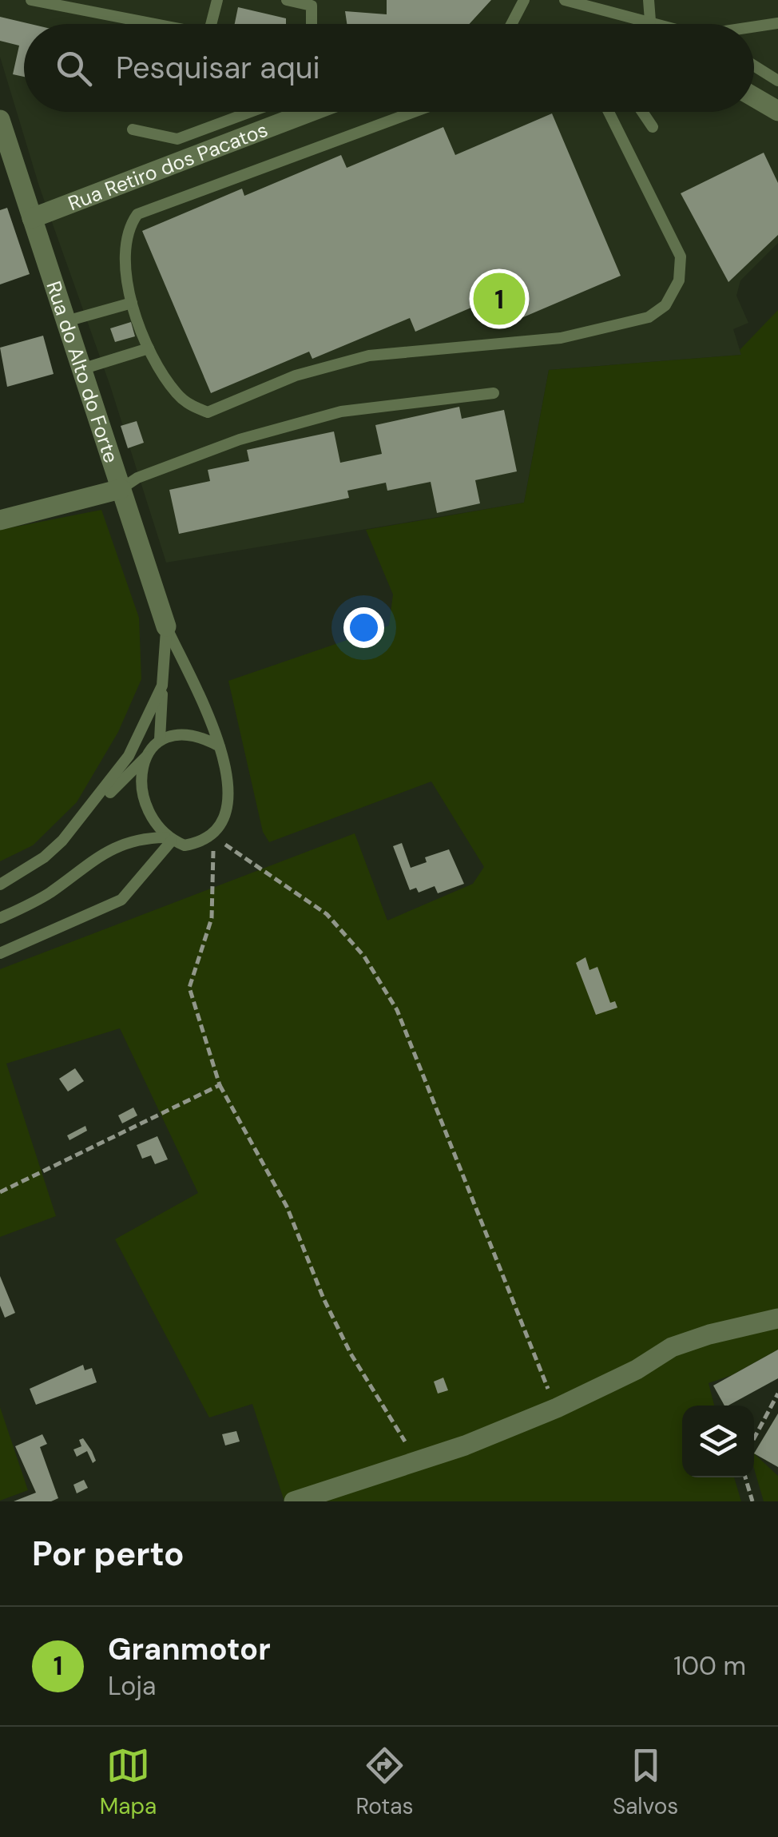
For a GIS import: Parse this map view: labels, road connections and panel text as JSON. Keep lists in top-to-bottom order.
{
  "streets": {
    "street": ["Rua Retiro dos Pacatos", "Rua do Alto do Forte"]
  },
  "crossings": [
    ["Rua Retiro dos Pacatos", "Rua do Alto do Forte"]
  ],
  "page": {
    "search": "Pesquisar aqui",
    "pins": "1",
    "heading": "Por perto",
    "list": [
      {
        "mark": "1",
        "name": "Granmotor",
        "note": "Loja",
        "value": "100 m"
      }
    ],
    "nav": ["Mapa", "Rotas", "Salvos"]
  }
}
